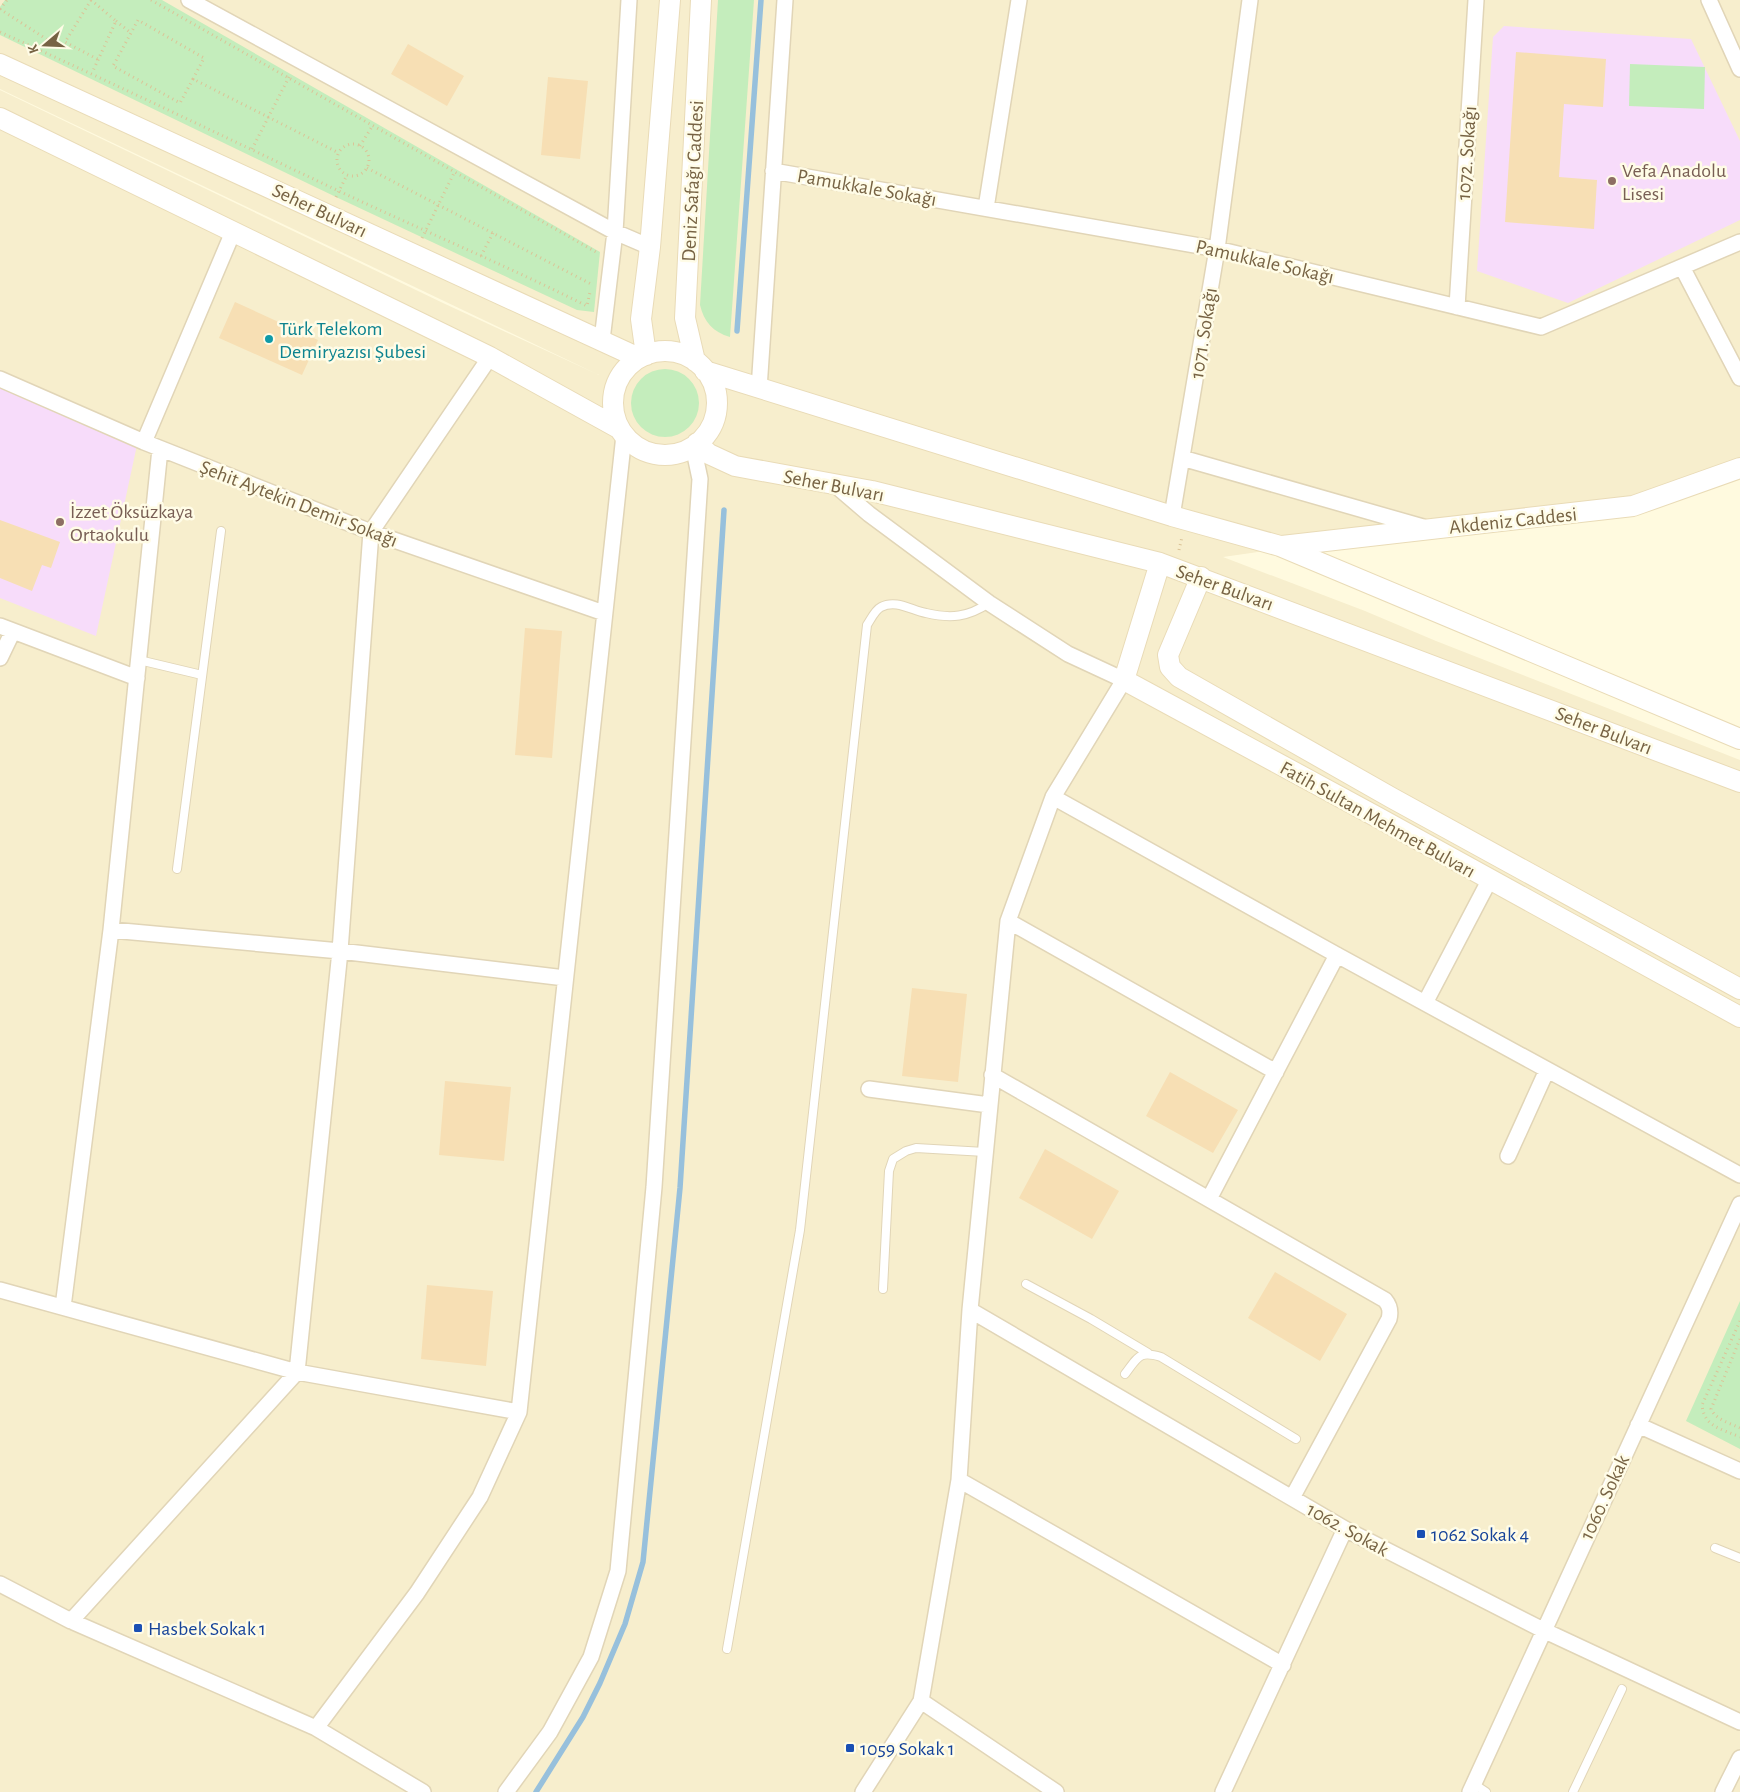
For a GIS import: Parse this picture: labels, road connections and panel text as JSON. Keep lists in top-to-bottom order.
{
  "streets": {
    "main road": [
      "Deniz Safağı Caddesi",
      "Seher Bulvarı",
      "Akdeniz Caddesi",
      "Fatih Sultan Mehmet Bulvarı"
    ],
    "street": [
      "1072. Sokağı",
      "Pamukkale Sokağı",
      "1071. Sokağı",
      "Şehit Aytekin Demir Sokağı",
      "1060. Sokak",
      "1062. Sokak"
    ]
  },
  "crossings": [
    ["1072. Sokağı", "Pamukkale Sokağı"],
    ["Deniz Safağı Caddesi", "Seher Bulvarı"],
    ["Pamukkale Sokağı", "1071. Sokağı"],
    ["Seher Bulvarı", "Fatih Sultan Mehmet Bulvarı"],
    ["1060. Sokak", "1062. Sokak"]
  ],
  "places": {
    "other": ["Vefa Anadolu Lisesi", "Türk Telekom Demiryazısı Şubesi", "İzzet Öksüzkaya Ortaokulu"],
    "transit": ["1062 Sokak 4", "Hasbek Sokak 1", "1059 Sokak 1"]
  },
  "north": "left"
}
